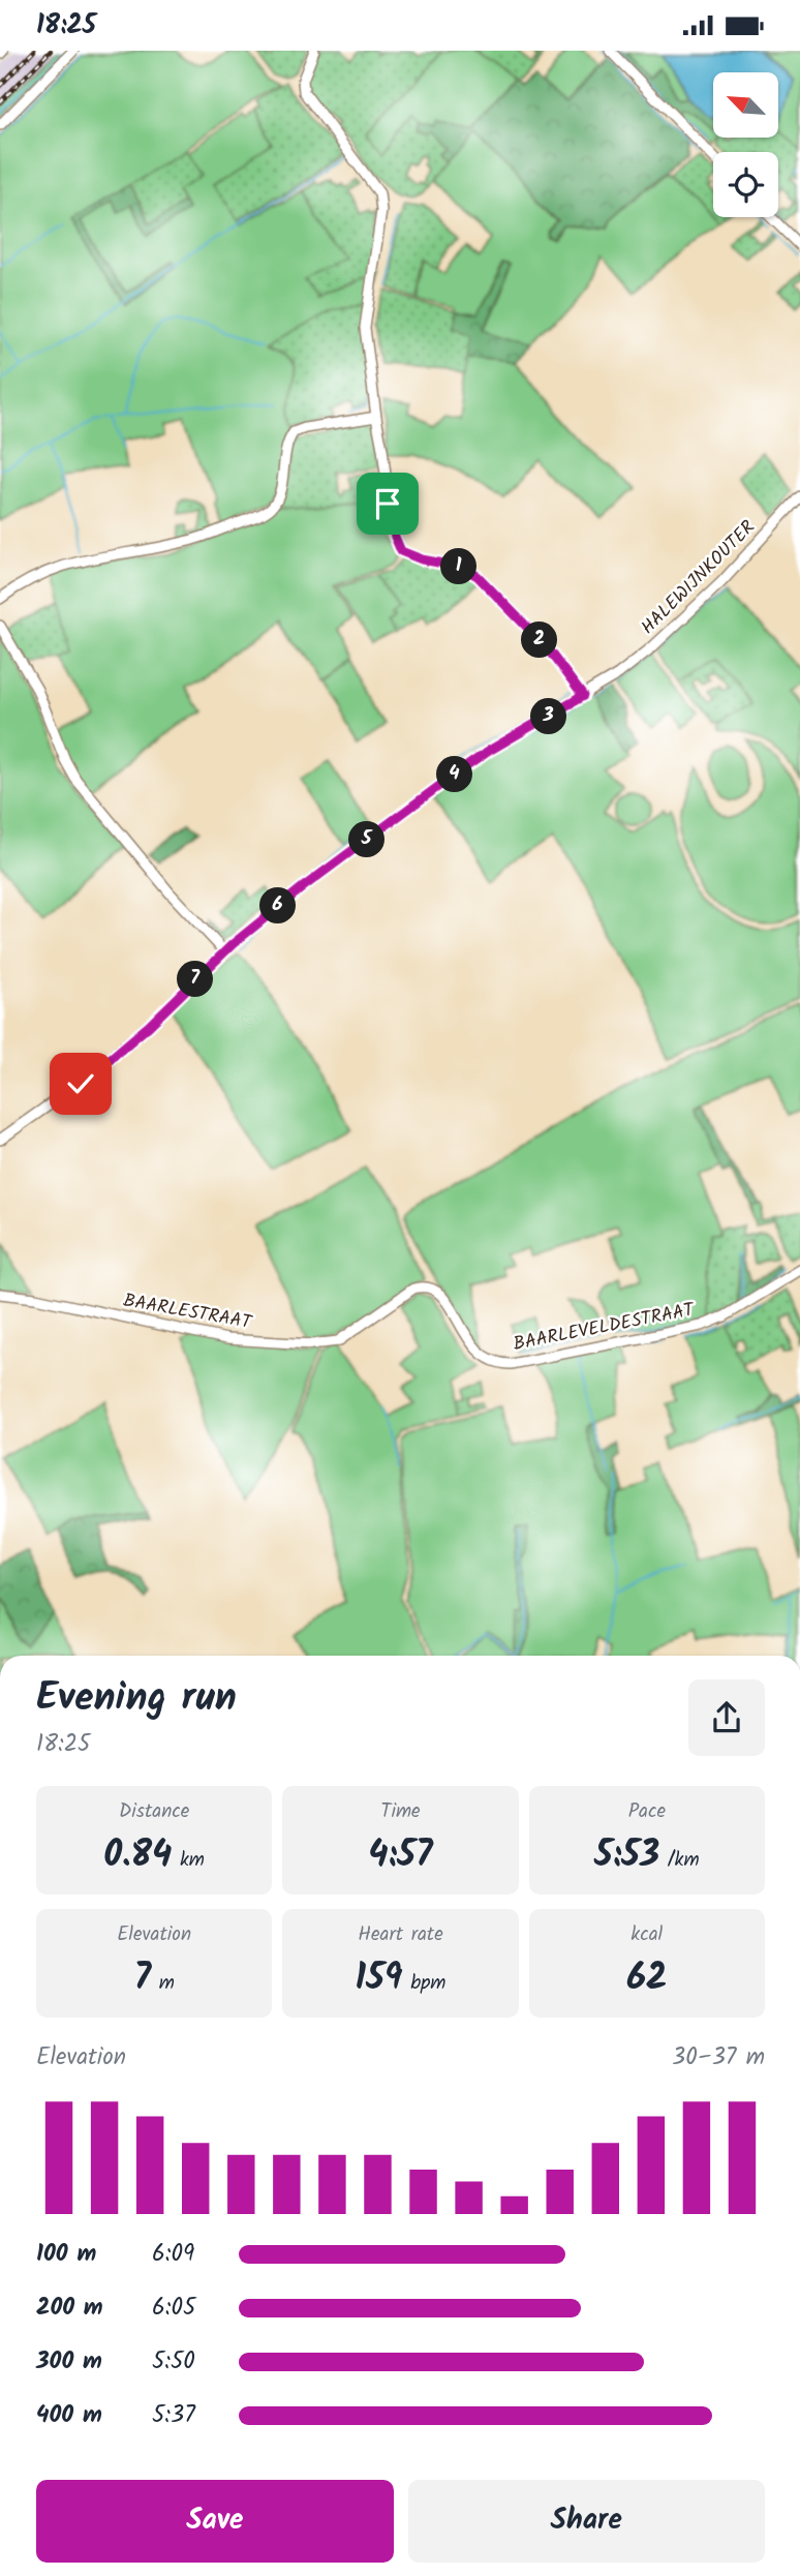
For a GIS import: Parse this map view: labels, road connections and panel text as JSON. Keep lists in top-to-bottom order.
{
  "streets": {
    "street": ["HALEWIJNKOUTER", "BAARLESTRAAT", "BAARLEVELDESTRAAT"]
  },
  "crossings": [
    ["BAARLESTRAAT", "BAARLEVELDESTRAAT"]
  ],
  "north": "top left",
  "page": {
    "status": "18:25",
    "pins": [
      "1",
      "2",
      "3",
      "4",
      "5",
      "6",
      "7"
    ],
    "heading": ["Evening run", "18:25"],
    "stats": [
      ["Distance", "0.84 km"],
      ["Time", "4:57"],
      ["Pace", "5:53 /km"],
      ["Elevation", "7 m"],
      ["Heart rate", "159 bpm"],
      ["kcal", "62"]
    ],
    "chart": ["Elevation", "30–37 m"],
    "list": [
      {
        "name": "100 m",
        "note": "6:09"
      },
      {
        "name": "200 m",
        "note": "6:05"
      },
      {
        "name": "300 m",
        "note": "5:50"
      },
      {
        "name": "400 m",
        "note": "5:37"
      }
    ],
    "buttons": ["Save", "Share"]
  }
}
